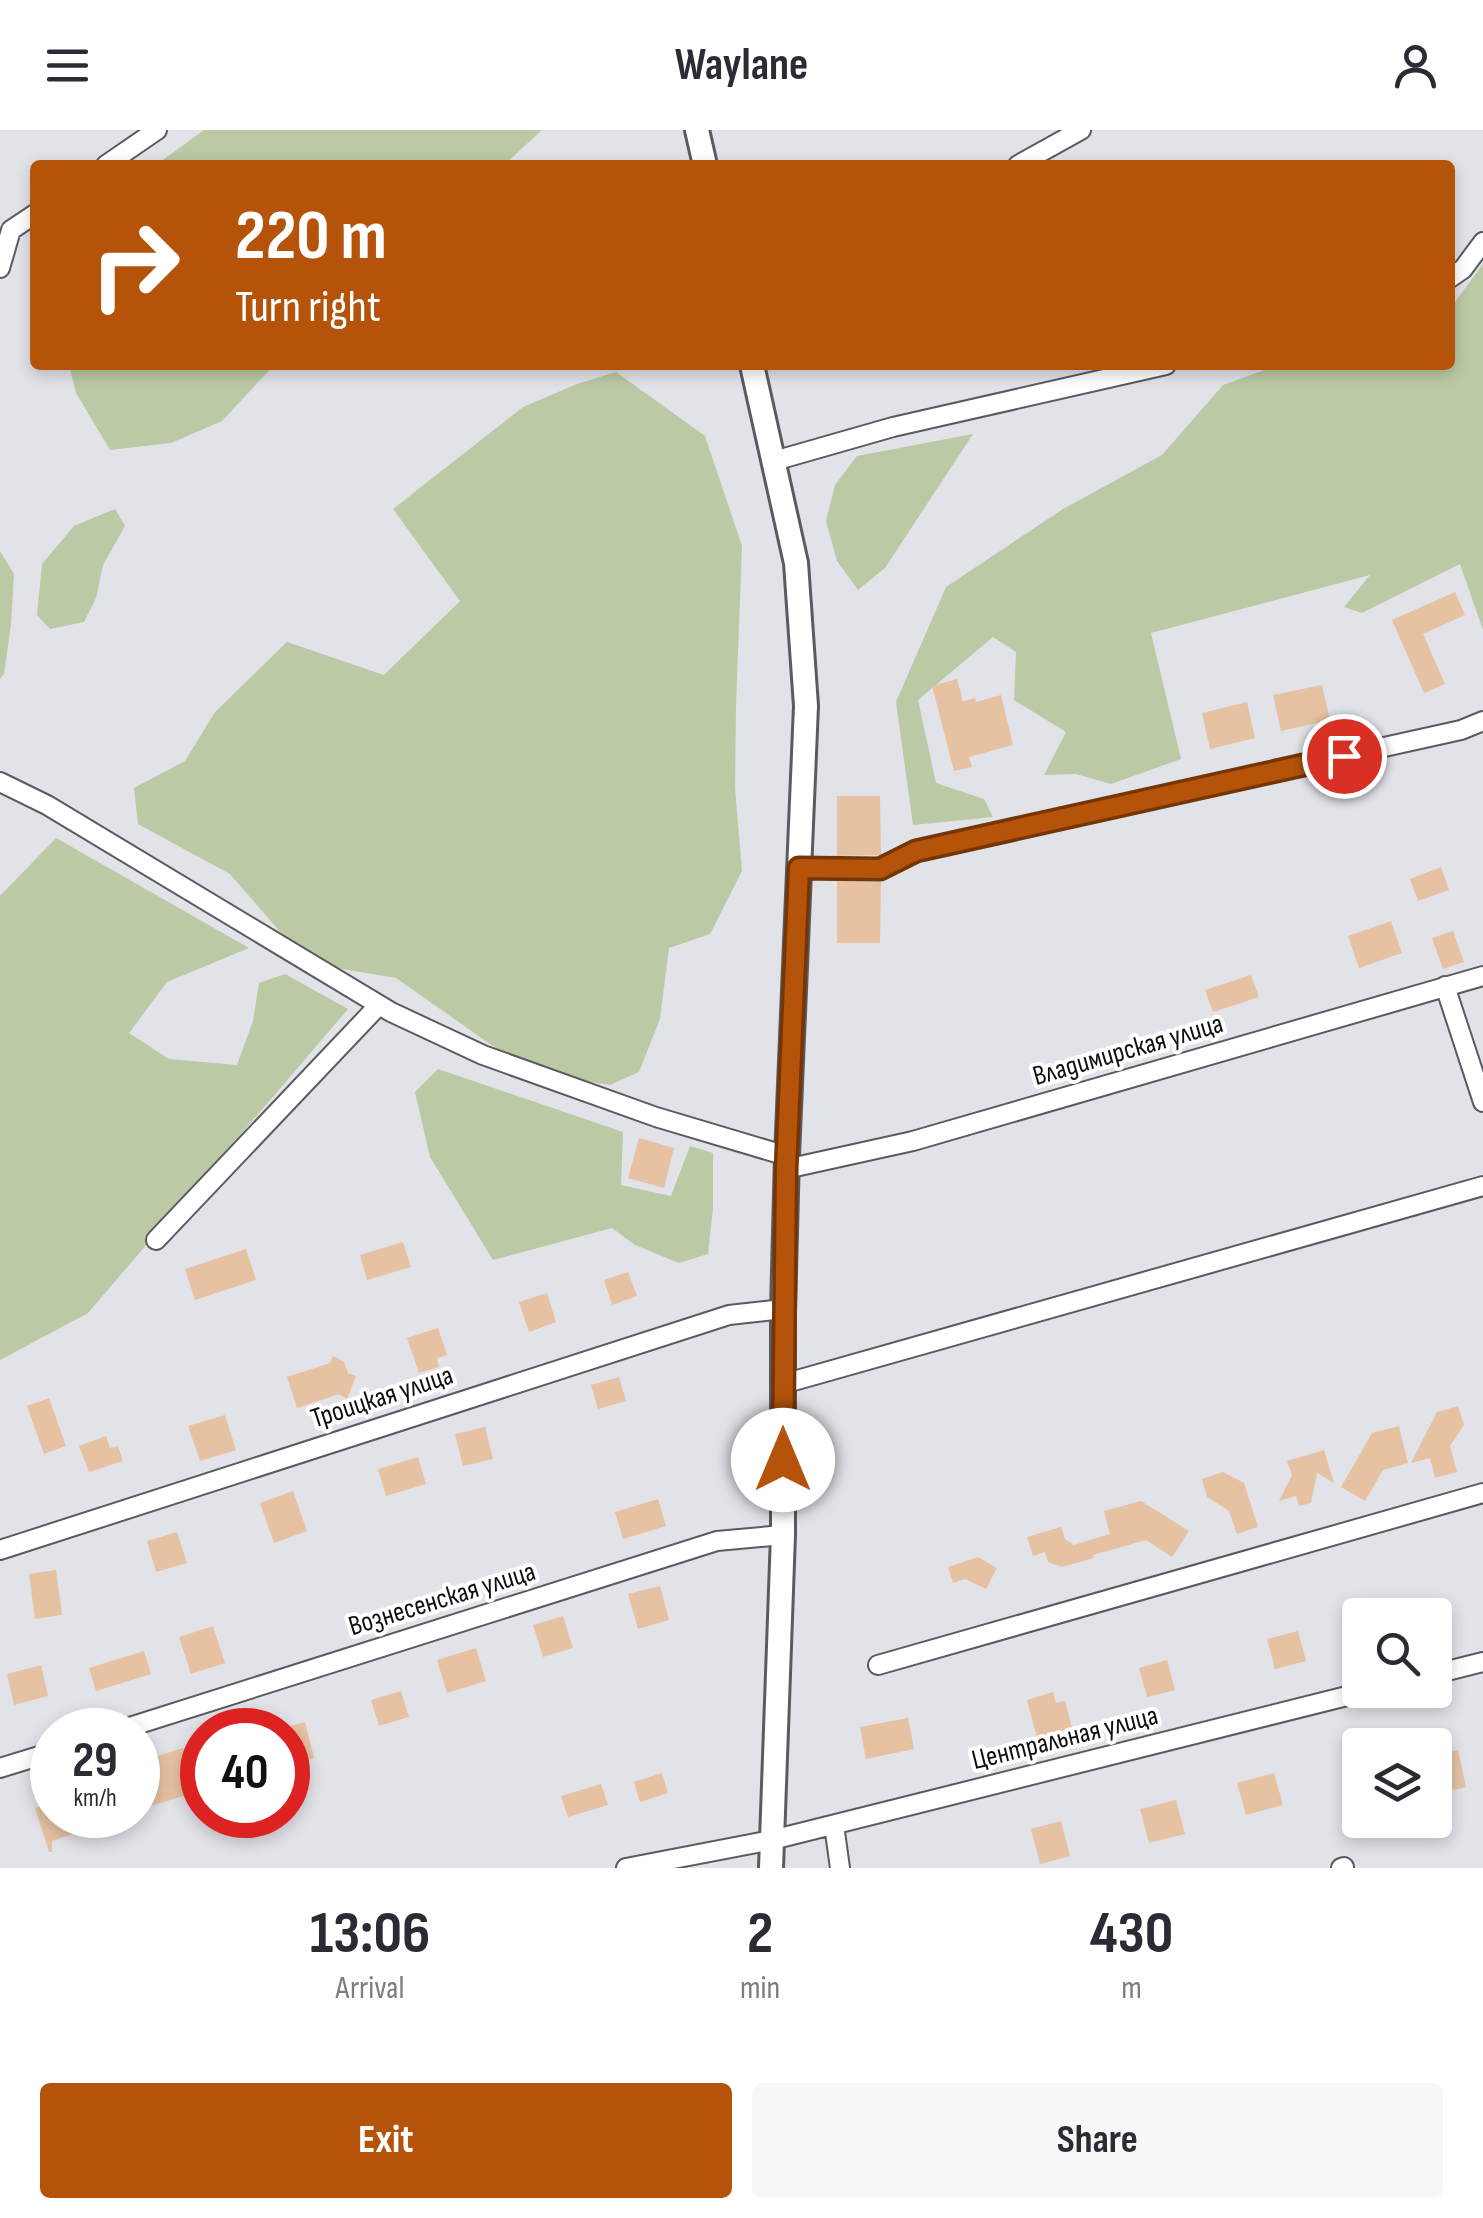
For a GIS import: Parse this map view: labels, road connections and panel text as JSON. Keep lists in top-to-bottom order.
{
  "streets": {
    "street": [
      "Владимирская улица",
      "Троицкая улица",
      "Вознесенская улица",
      "Центральная улица"
    ]
  },
  "page": {
    "header": "Waylane",
    "turn": ["220 m", "Turn right"],
    "speed": "29 km/h",
    "limit": "40",
    "eta": [
      "13:06",
      "Arrival",
      "2",
      "min",
      "430",
      "m"
    ],
    "buttons": ["Exit", "Share"]
  }
}
